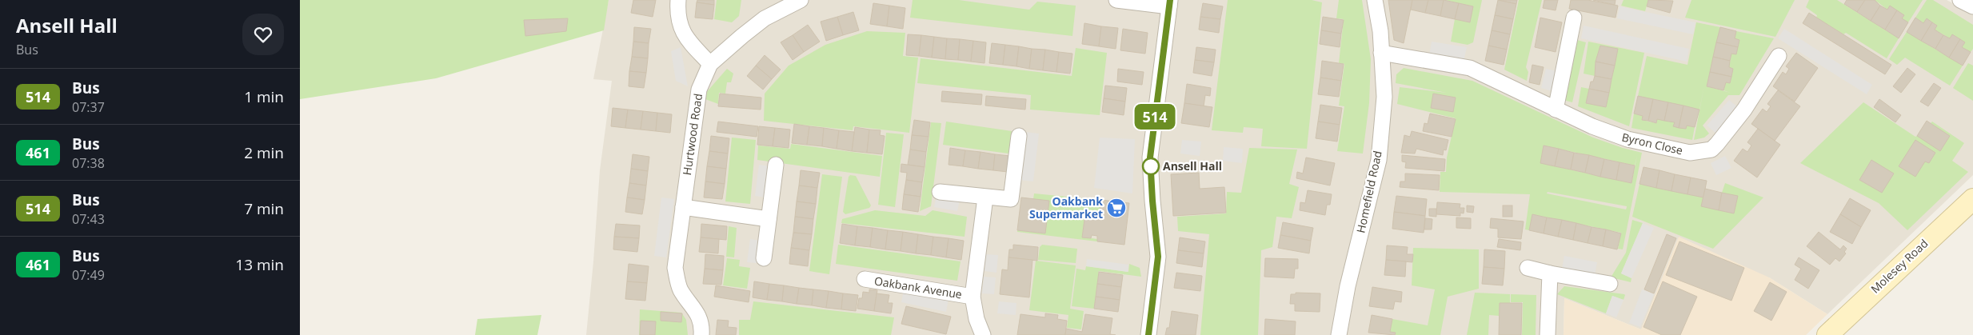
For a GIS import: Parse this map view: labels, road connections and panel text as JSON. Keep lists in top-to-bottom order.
{
  "streets": {
    "street": [
      "Hurtwood Road",
      "Byron Close",
      "Homefield Road",
      "Molesey Road",
      "Oakbank Avenue"
    ]
  },
  "crossings": [
    ["Byron Close", "Homefield Road"]
  ],
  "places": {
    "other": ["Ansell Hall"],
    "supermarket": ["Oakbank Supermarket"]
  },
  "lines": ["bus line 514"],
  "page": {
    "heading": ["Ansell Hall", "Bus"],
    "on_map": "514",
    "list": [
      {
        "mark": "514",
        "name": "Bus",
        "note": "07:37",
        "value": "1 min"
      },
      {
        "mark": "461",
        "name": "Bus",
        "note": "07:38",
        "value": "2 min"
      },
      {
        "mark": "514",
        "name": "Bus",
        "note": "07:43",
        "value": "7 min"
      },
      {
        "mark": "461",
        "name": "Bus",
        "note": "07:49",
        "value": "13 min"
      }
    ]
  }
}
